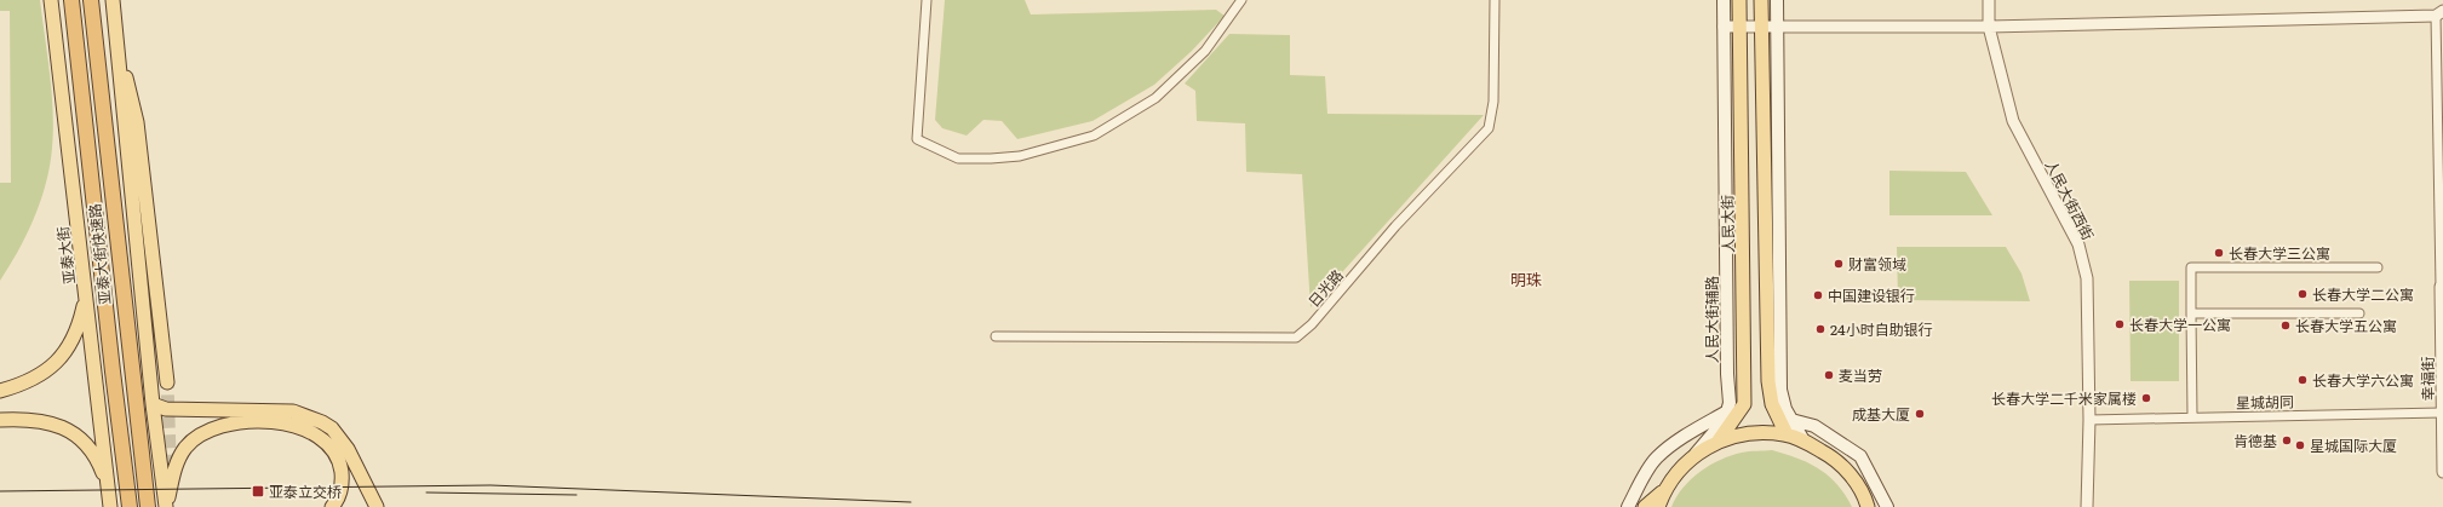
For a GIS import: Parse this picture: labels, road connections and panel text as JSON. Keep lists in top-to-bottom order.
{
  "streets": {
    "highway": ["亚泰大街快速路"],
    "main road": ["人民大街", "亚泰大街", "人民大街辅路"],
    "street": [
      "人民大街西街",
      "日光路",
      "幸福街",
      "星城胡同"
    ]
  },
  "crossings": [
    ["人民大街西街", "星城胡同"],
    ["幸福街", "星城胡同"]
  ],
  "districts": ["明珠"],
  "places": {
    "other": [
      "长春大学三公寓",
      "财富领域",
      "长春大学二公寓",
      "中国建设银行",
      "长春大学一公寓",
      "长春大学五公寓",
      "24小时自助银行",
      "麦当劳",
      "长春大学六公寓",
      "长春大学二千米家属楼",
      "成基大厦",
      "肯德基",
      "星城国际大厦"
    ],
    "transit": ["亚泰立交桥"]
  }
}
